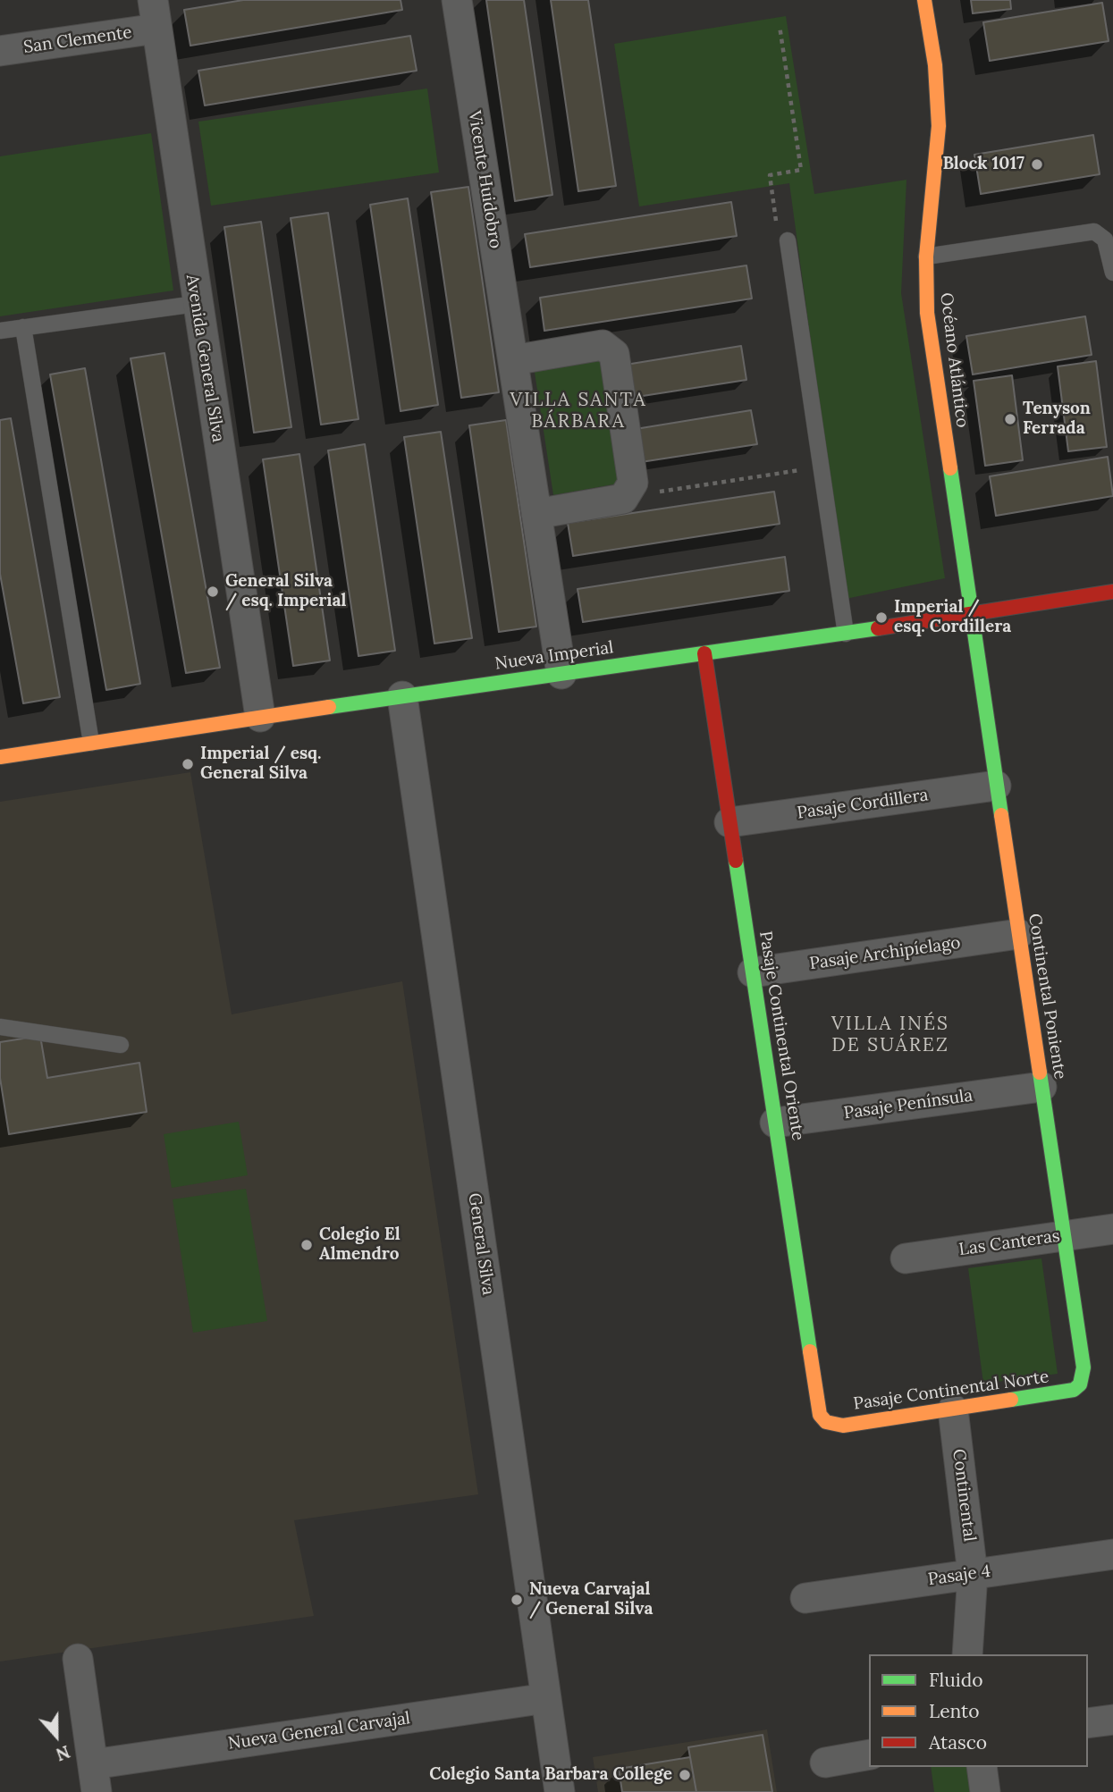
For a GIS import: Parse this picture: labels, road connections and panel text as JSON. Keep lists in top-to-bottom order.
{
  "streets": {
    "street": [
      "San Clemente",
      "Vicente Huidobro",
      "Avenida General Silva",
      "Océano Atlántico",
      "Nueva Imperial",
      "Pasaje Cordillera",
      "Pasaje Archipíelago",
      "Continental Poniente",
      "Pasaje Continental Oriente",
      "Pasaje Península",
      "Las Canteras",
      "General Silva",
      "Pasaje Continental Norte",
      "Continental",
      "Pasaje 4",
      "Nueva General Carvajal"
    ]
  },
  "crossings": [
    ["San Clemente", "Avenida General Silva"],
    ["Vicente Huidobro", "Nueva Imperial"],
    ["Avenida General Silva", "Nueva Imperial"],
    ["Océano Atlántico", "Nueva Imperial"],
    ["Océano Atlántico", "Continental Poniente"],
    ["Nueva Imperial", "Continental Poniente"],
    ["Nueva Imperial", "Pasaje Continental Oriente"],
    ["Nueva Imperial", "General Silva"],
    ["Pasaje Cordillera", "Continental Poniente"],
    ["Pasaje Cordillera", "Pasaje Continental Oriente"],
    ["Pasaje Archipíelago", "Continental Poniente"],
    ["Pasaje Archipíelago", "Pasaje Continental Oriente"],
    ["Continental Poniente", "Pasaje Península"],
    ["Continental Poniente", "Las Canteras"],
    ["Continental Poniente", "Pasaje Continental Norte"],
    ["Pasaje Continental Oriente", "Pasaje Península"],
    ["Pasaje Continental Oriente", "Pasaje Continental Norte"],
    ["General Silva", "Nueva General Carvajal"],
    ["Pasaje Continental Norte", "Continental"],
    ["Continental", "Pasaje 4"]
  ],
  "districts": ["VILLA SANTA BÁRBARA", "VILLA INÉS DE SUÁREZ"],
  "places": [
    "Block 1017",
    "Tenyson Ferrada",
    "General Silva / esq. Imperial",
    "Imperial / esq. Cordillera",
    "Imperial / esq. General Silva",
    "Colegio El Almendro",
    "Nueva Carvajal / General Silva",
    "Colegio Santa Barbara College"
  ],
  "legend": ["Fluido", "Lento", "Atasco"],
  "north": "bottom"
}
